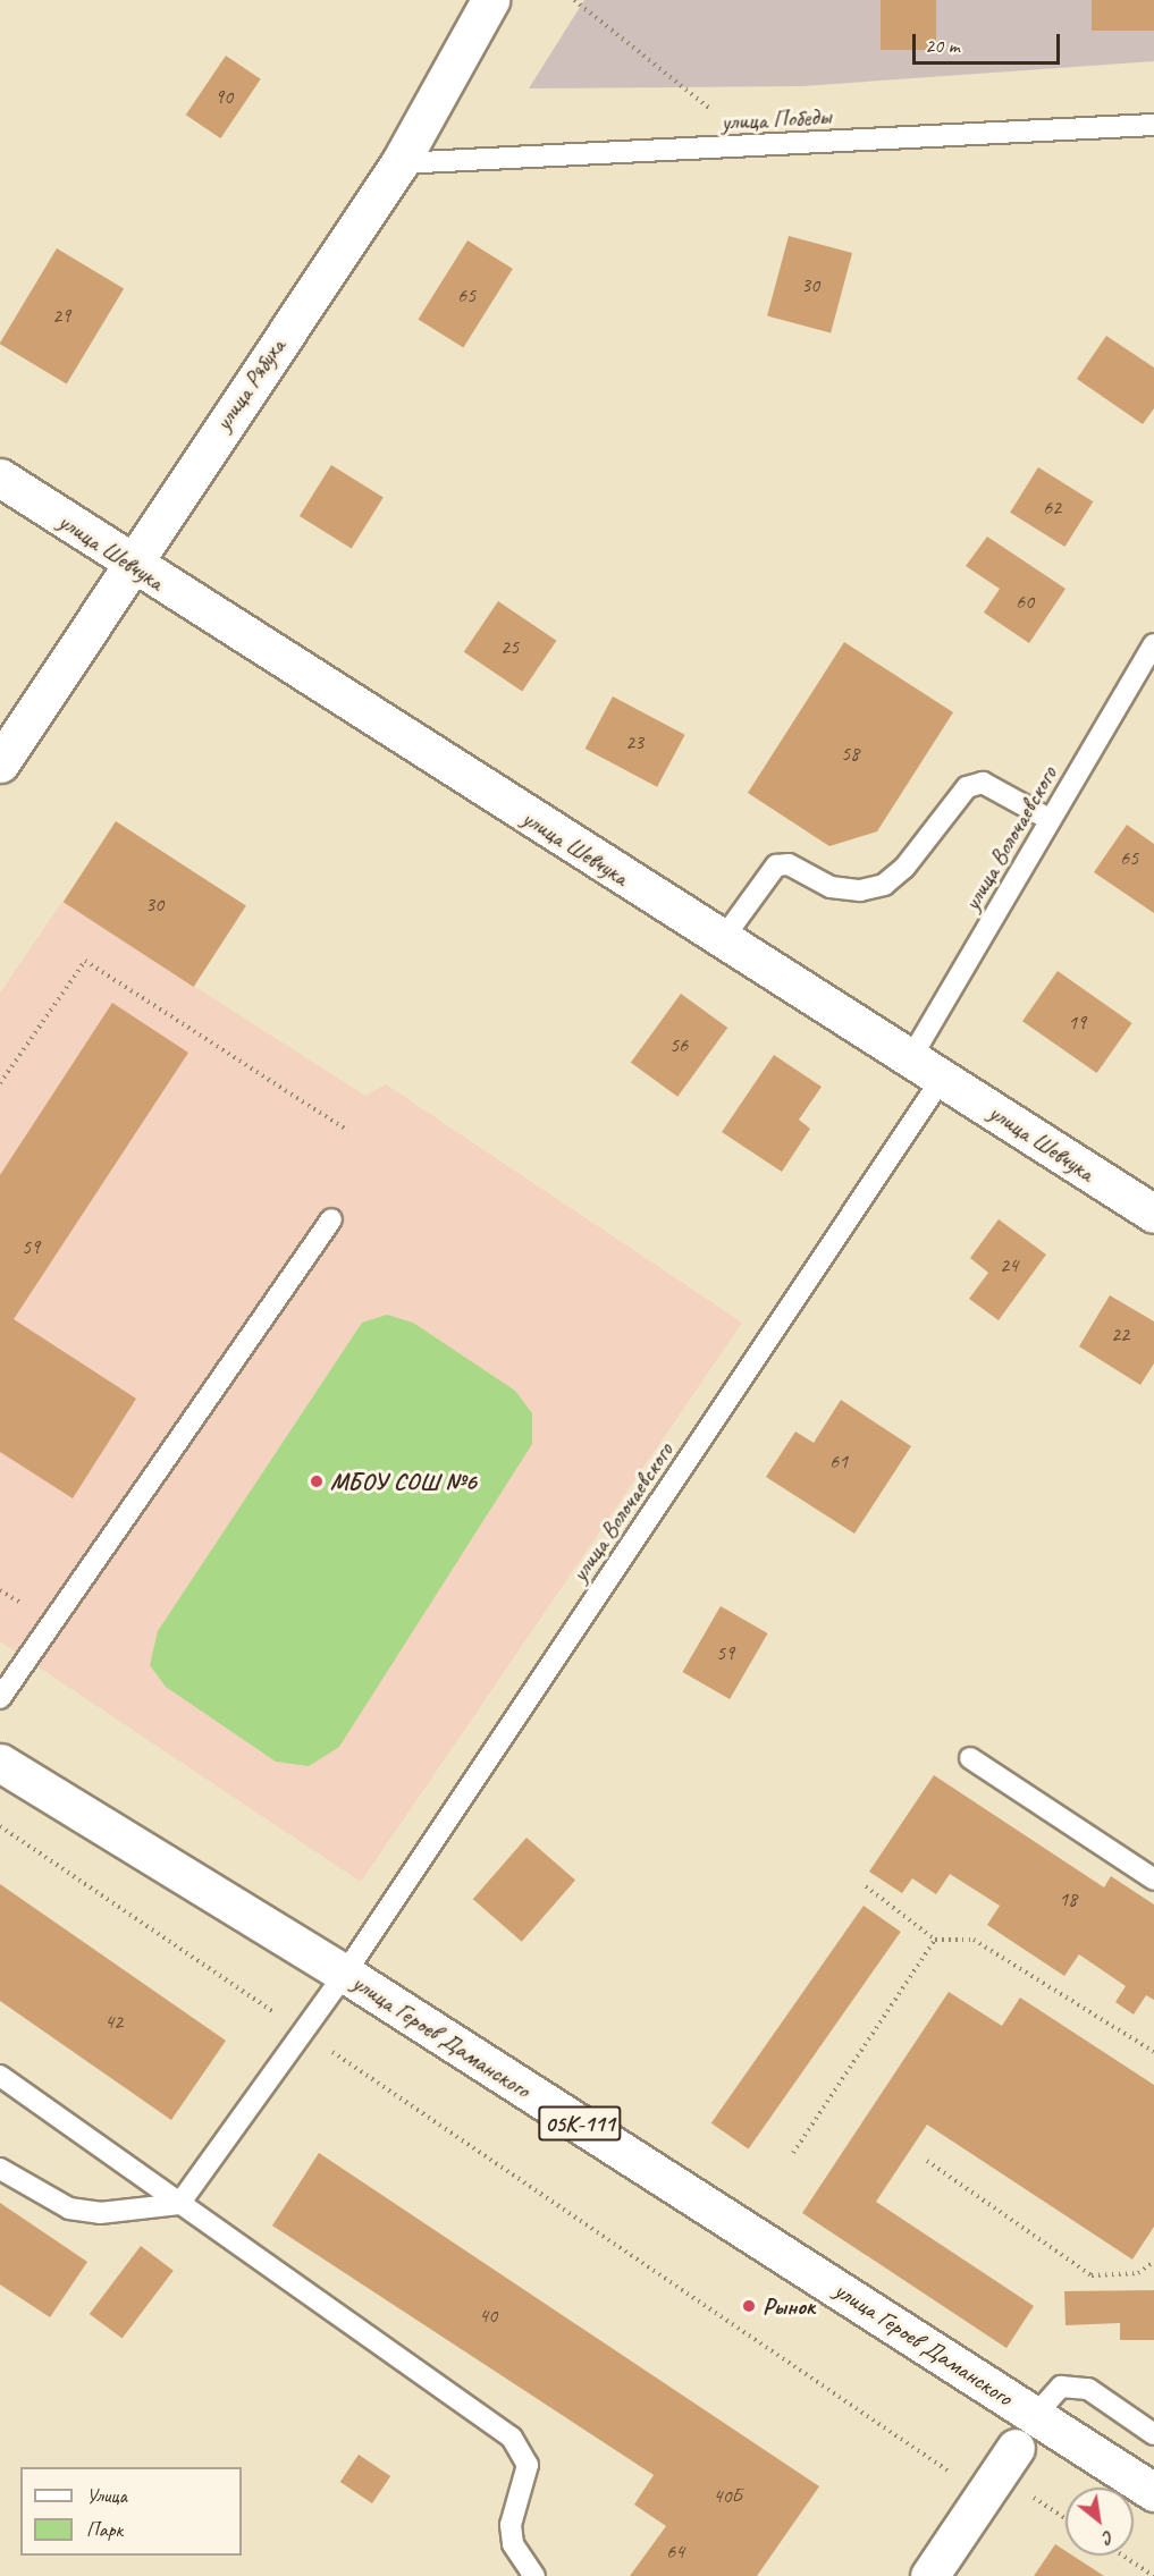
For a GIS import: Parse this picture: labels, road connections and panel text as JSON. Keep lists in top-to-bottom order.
{
  "streets": {
    "main road": [
      "улица Рябуха",
      "улица Шевчука",
      "улица Героев Даманского",
      "05К-111"
    ],
    "lane": ["улица Победы", "улица Волочаевского"]
  },
  "crossings": [
    ["улица Победы", "улица Рябуха"],
    ["улица Рябуха", "улица Шевчука"],
    ["улица Шевчука", "улица Волочаевского"],
    ["улица Волочаевского", "улица Героев Даманского"]
  ],
  "places": ["МБОУ СОШ №6", "Рынок"],
  "house_numbers": [
    "90",
    "30",
    "65",
    "29",
    "62",
    "60",
    "25",
    "23",
    "58",
    "65",
    "30",
    "19",
    "56",
    "59",
    "24",
    "22",
    "61",
    "59",
    "18",
    "42",
    "40",
    "40Б",
    "64"
  ],
  "legend": ["Улица", "Парк"],
  "scale_bar": "20 m",
  "north": "bottom right"
}
